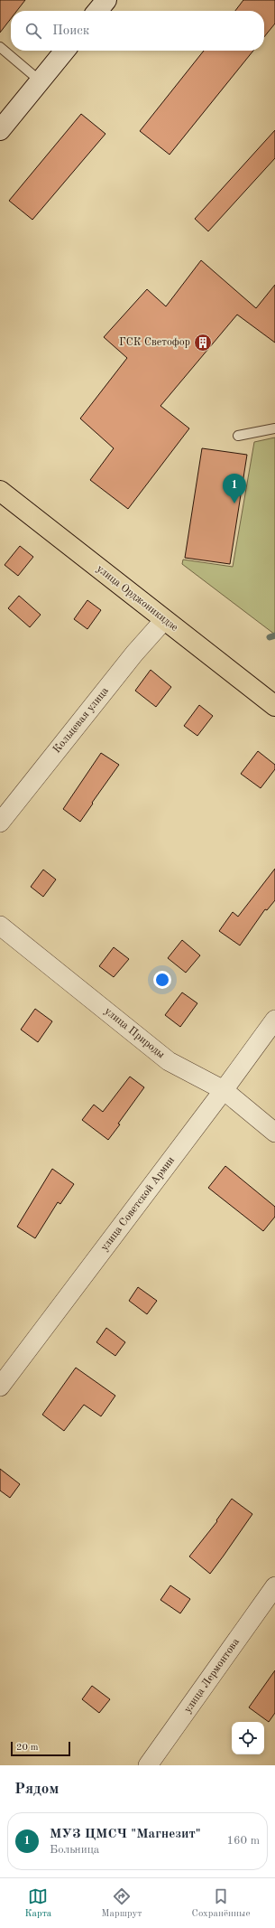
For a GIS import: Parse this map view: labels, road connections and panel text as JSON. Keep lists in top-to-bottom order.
{
  "streets": {
    "main road": ["улица Орджоникидзе"],
    "street": [
      "Кольцевая улица",
      "улица Природы",
      "улица Советской Армии",
      "улица Лермонтова"
    ]
  },
  "crossings": [
    ["улица Орджоникидзе", "Кольцевая улица"],
    ["улица Природы", "улица Советской Армии"]
  ],
  "places": {
    "building": ["ГСК Светофор"]
  },
  "scale_bar": "20 m",
  "page": {
    "search": "Поиск",
    "pins": "1",
    "scale": "20 m",
    "heading": "Рядом",
    "list": [
      {
        "mark": "1",
        "name": "МУЗ ЦМСЧ \"Магнезит\"",
        "note": "Больница",
        "value": "160 m"
      }
    ],
    "nav": ["Карта", "Маршрут", "Сохранённые"]
  }
}
